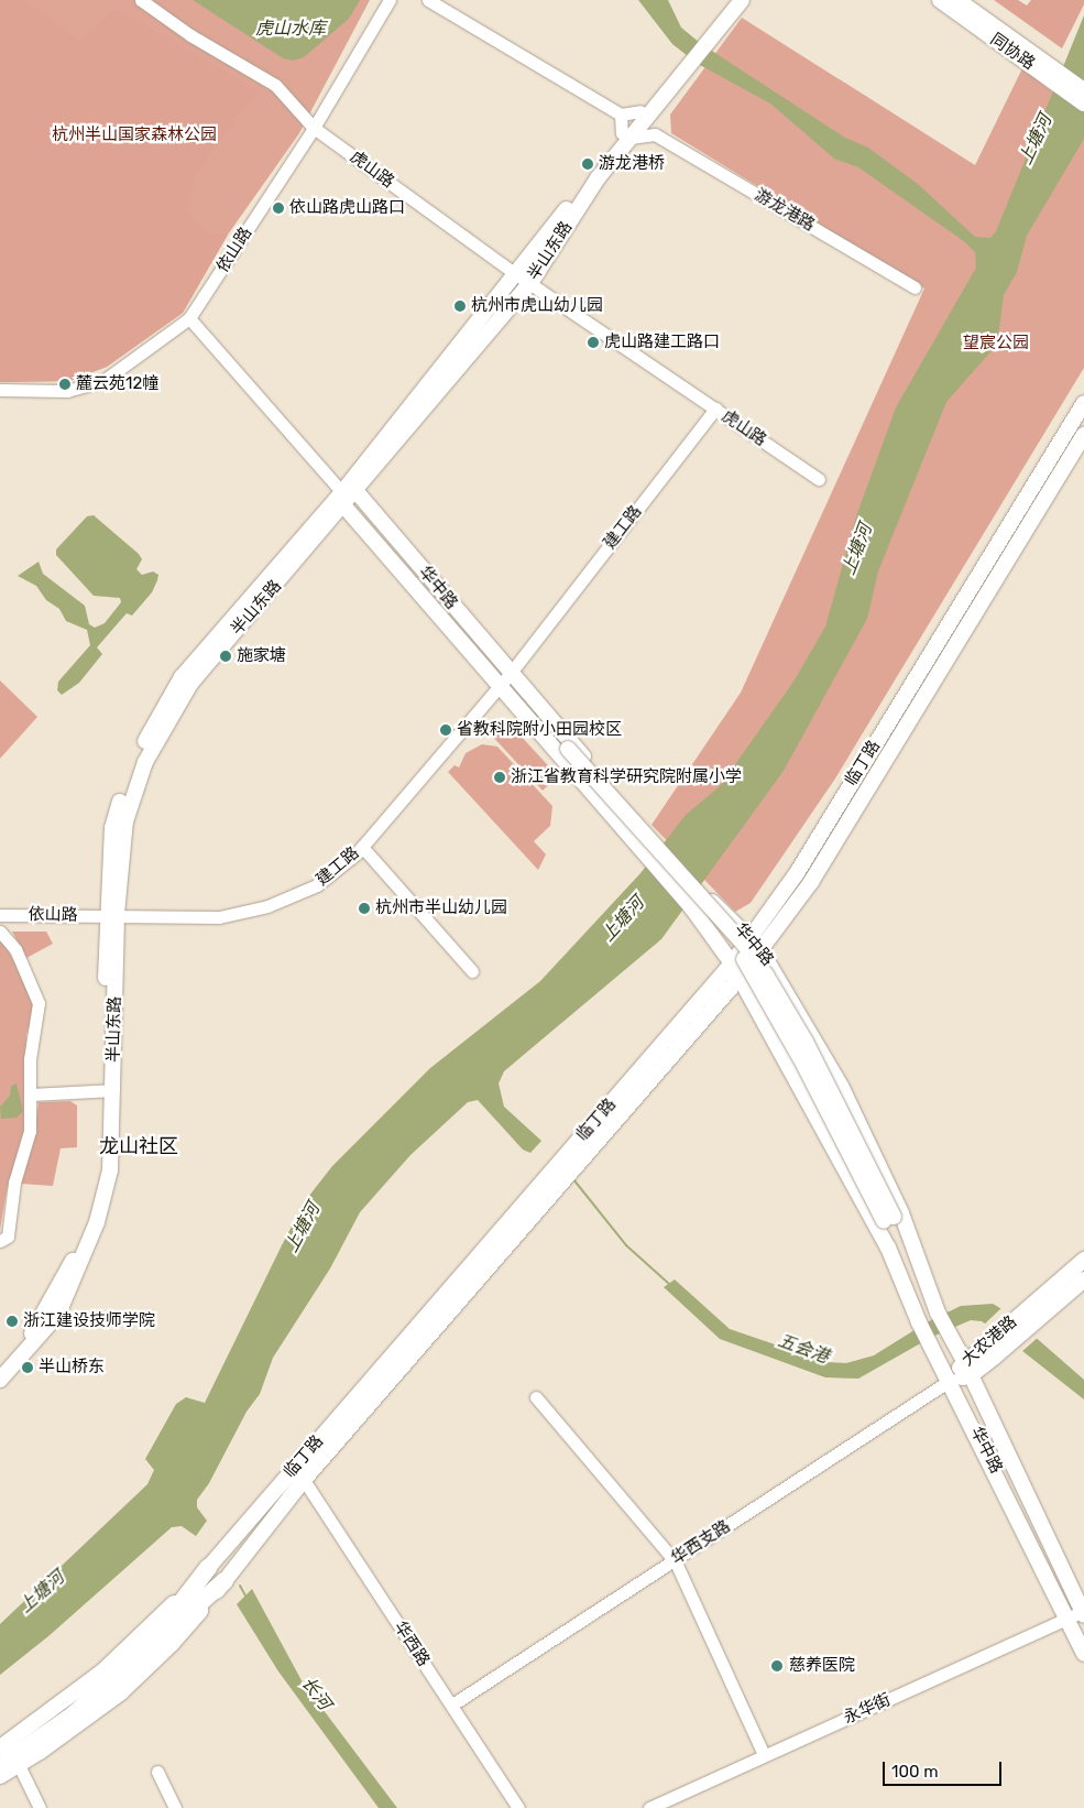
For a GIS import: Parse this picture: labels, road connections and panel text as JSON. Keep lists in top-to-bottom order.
{
  "streets": {
    "main road": [
      "同协路",
      "半山东路",
      "华中路",
      "临丁路",
      "大农港路"
    ],
    "street": [
      "虎山路",
      "游龙港路",
      "依山路",
      "建工路",
      "华西支路",
      "华西路",
      "永华街"
    ]
  },
  "crossings": [
    ["虎山路", "依山路"],
    ["虎山路", "半山东路"],
    ["虎山路", "建工路"],
    ["依山路", "半山东路"],
    ["依山路", "建工路"],
    ["依山路", "华中路"],
    ["半山东路", "建工路"],
    ["半山东路", "华中路"],
    ["建工路", "华中路"],
    ["华中路", "临丁路"],
    ["华中路", "大农港路"],
    ["华中路", "华西支路"],
    ["华中路", "永华街"],
    ["临丁路", "华西路"],
    ["大农港路", "华西支路"],
    ["华西支路", "华西路"]
  ],
  "districts": ["龙山社区"],
  "water": [
    "虎山水库",
    "上塘河",
    "五会港",
    "长河"
  ],
  "parks": ["杭州半山国家森林公园", "望宸公园"],
  "places": [
    "游龙港桥",
    "依山路虎山路口",
    "杭州市虎山幼儿园",
    "虎山路建工路口",
    "麓云苑12幢",
    "施家塘",
    "省教科院附小田园校区",
    "浙江省教育科学研究院附属小学",
    "杭州市半山幼儿园",
    "浙江建设技师学院",
    "半山桥东",
    "慈养医院"
  ],
  "scale_bar": "100 m"
}
